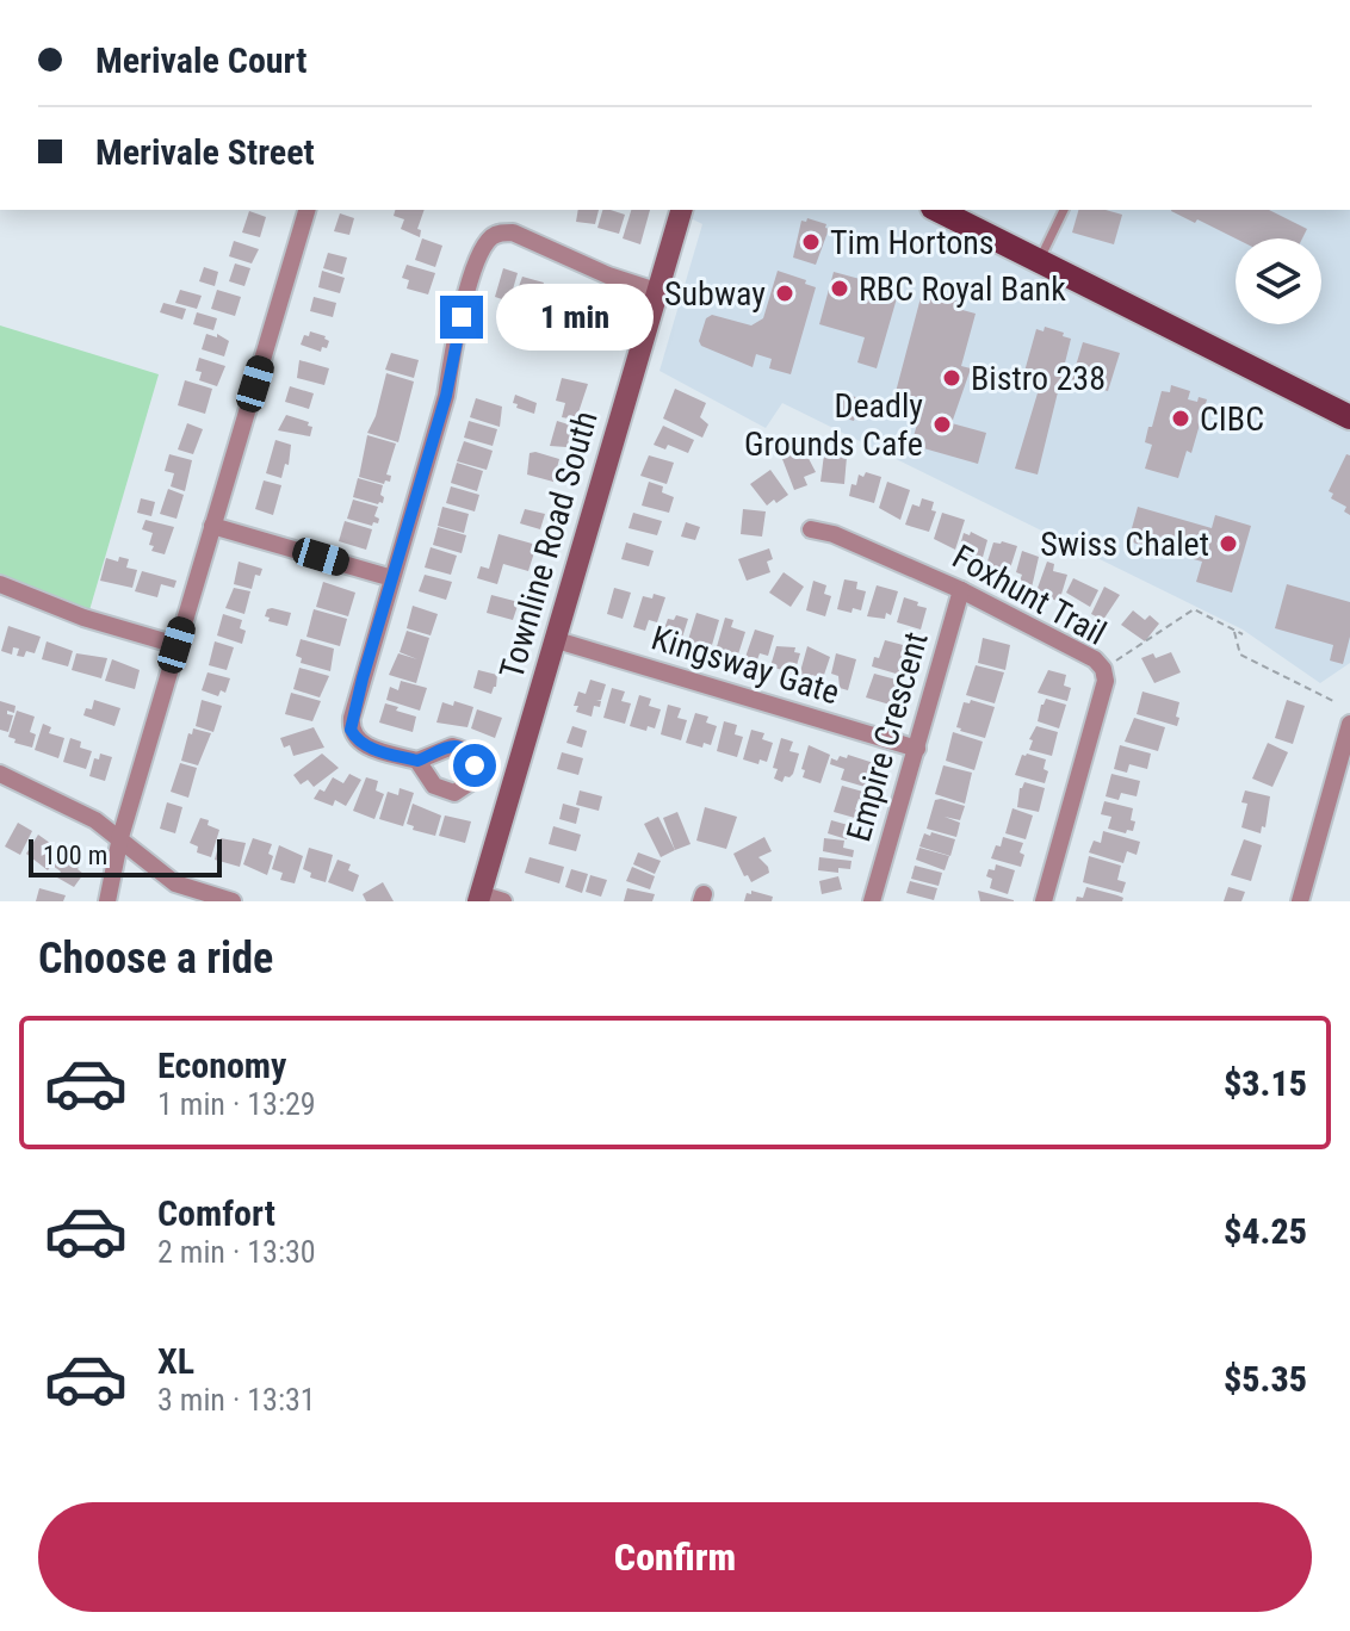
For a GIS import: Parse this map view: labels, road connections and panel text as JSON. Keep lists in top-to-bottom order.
{
  "streets": {
    "main road": ["Townline Road South"],
    "street": ["Foxhunt Trail", "Kingsway Gate", "Empire Crescent"]
  },
  "crossings": [
    ["Townline Road South", "Kingsway Gate"],
    ["Foxhunt Trail", "Empire Crescent"],
    ["Kingsway Gate", "Empire Crescent"]
  ],
  "places": [
    "Tim Hortons",
    "RBC Royal Bank",
    "Subway",
    "Bistro 238",
    "CIBC",
    "Deadly Grounds Cafe",
    "Swiss Chalet"
  ],
  "scale_bar": "100 m",
  "page": {
    "banner": ["Merivale Court", "Merivale Street"],
    "bubble": "1 min",
    "scale": "100 m",
    "heading": "Choose a ride",
    "list": [
      {
        "name": "Economy",
        "note": "1 min · 13:29",
        "value": "$3.15"
      },
      {
        "name": "Comfort",
        "note": "2 min · 13:30",
        "value": "$4.25"
      },
      {
        "name": "XL",
        "note": "3 min · 13:31",
        "value": "$5.35"
      }
    ],
    "buttons": "Confirm"
  }
}
